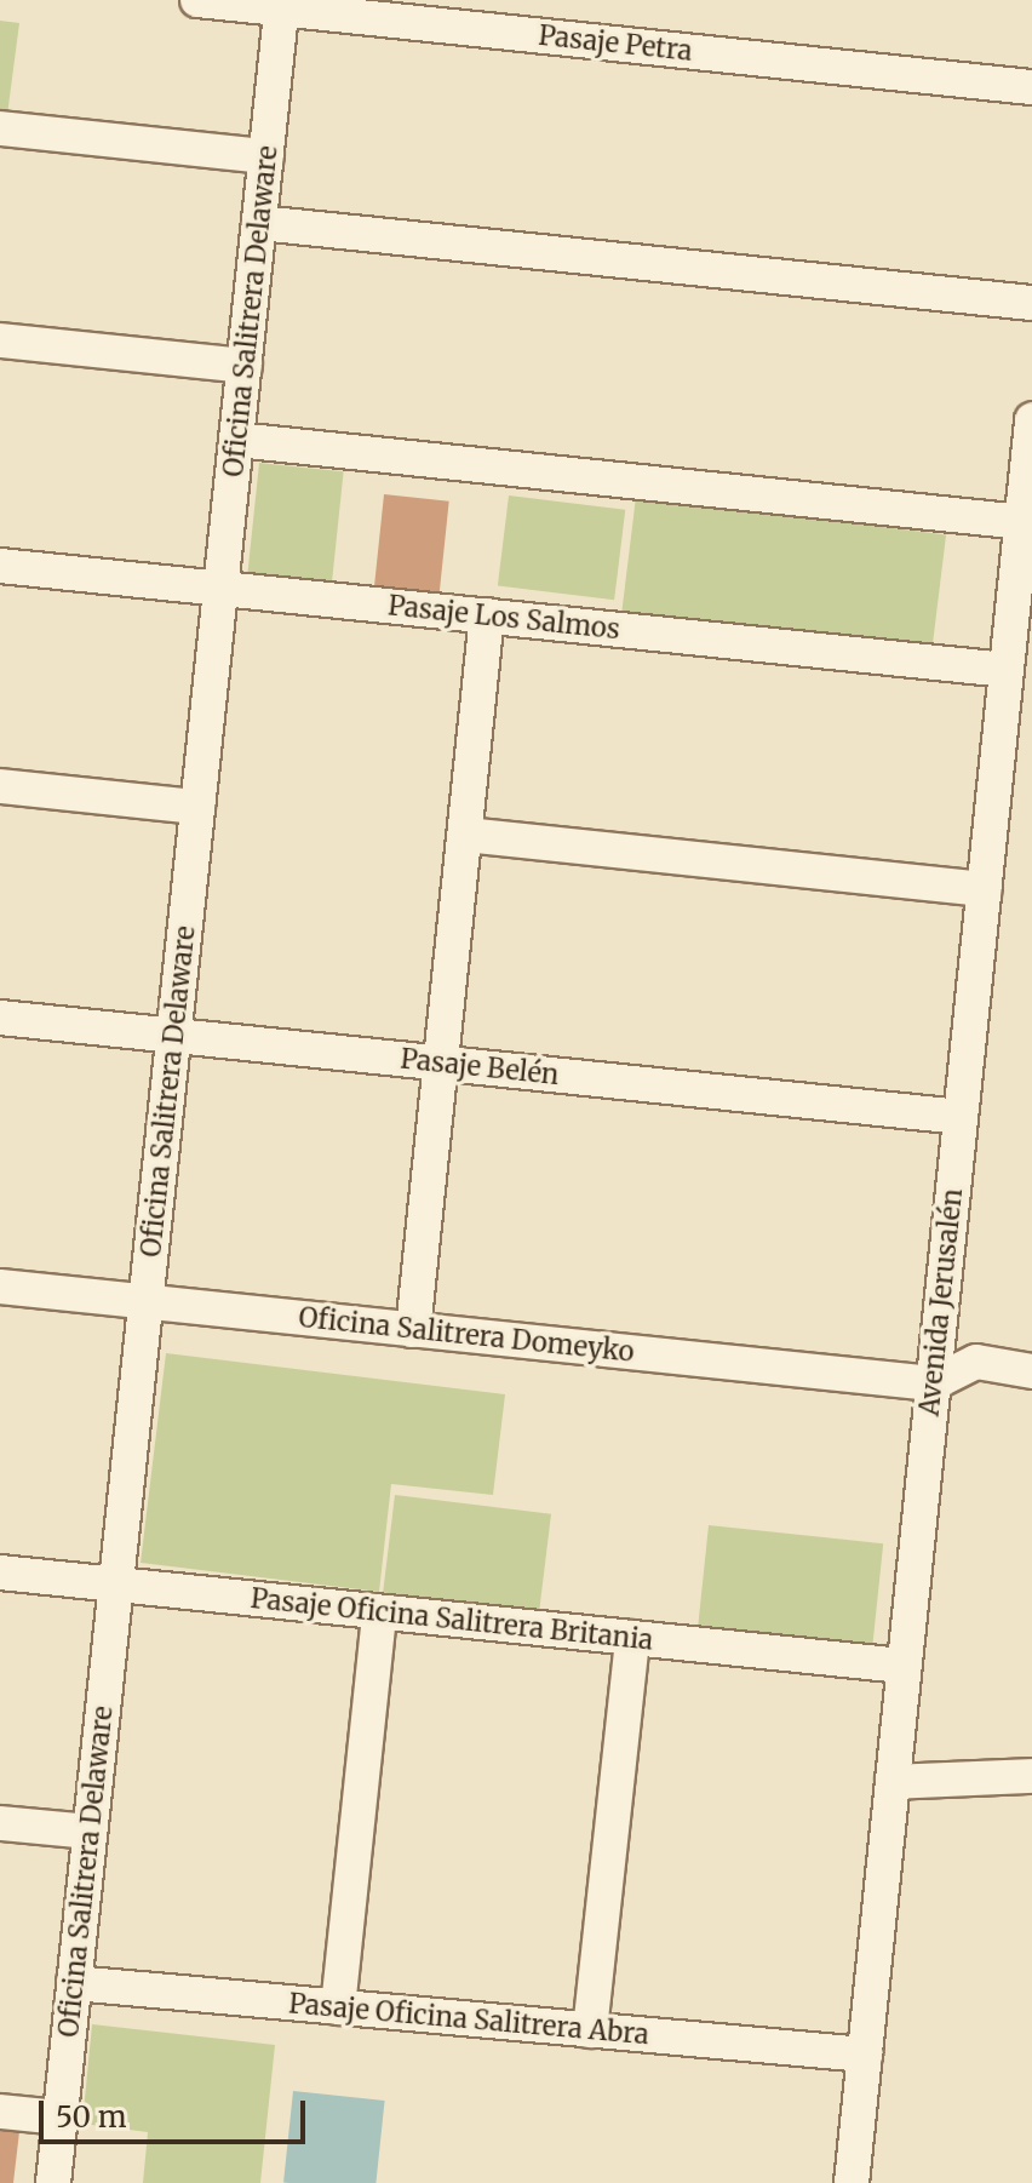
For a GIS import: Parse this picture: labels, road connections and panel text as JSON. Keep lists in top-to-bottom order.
{
  "streets": {
    "street": [
      "Pasaje Petra",
      "Oficina Salitrera Delaware",
      "Pasaje Los Salmos",
      "Pasaje Belén",
      "Avenida Jerusalén",
      "Oficina Salitrera Domeyko",
      "Pasaje Oficina Salitrera Britania",
      "Pasaje Oficina Salitrera Abra"
    ]
  },
  "crossings": [
    ["Pasaje Petra", "Oficina Salitrera Delaware"],
    ["Oficina Salitrera Delaware", "Pasaje Los Salmos"],
    ["Oficina Salitrera Delaware", "Pasaje Belén"],
    ["Oficina Salitrera Delaware", "Oficina Salitrera Domeyko"],
    ["Oficina Salitrera Delaware", "Pasaje Oficina Salitrera Britania"],
    ["Oficina Salitrera Delaware", "Pasaje Oficina Salitrera Abra"],
    ["Pasaje Los Salmos", "Avenida Jerusalén"],
    ["Pasaje Belén", "Avenida Jerusalén"],
    ["Avenida Jerusalén", "Oficina Salitrera Domeyko"],
    ["Avenida Jerusalén", "Pasaje Oficina Salitrera Britania"],
    ["Avenida Jerusalén", "Pasaje Oficina Salitrera Abra"]
  ],
  "scale_bar": "50 m"
}
